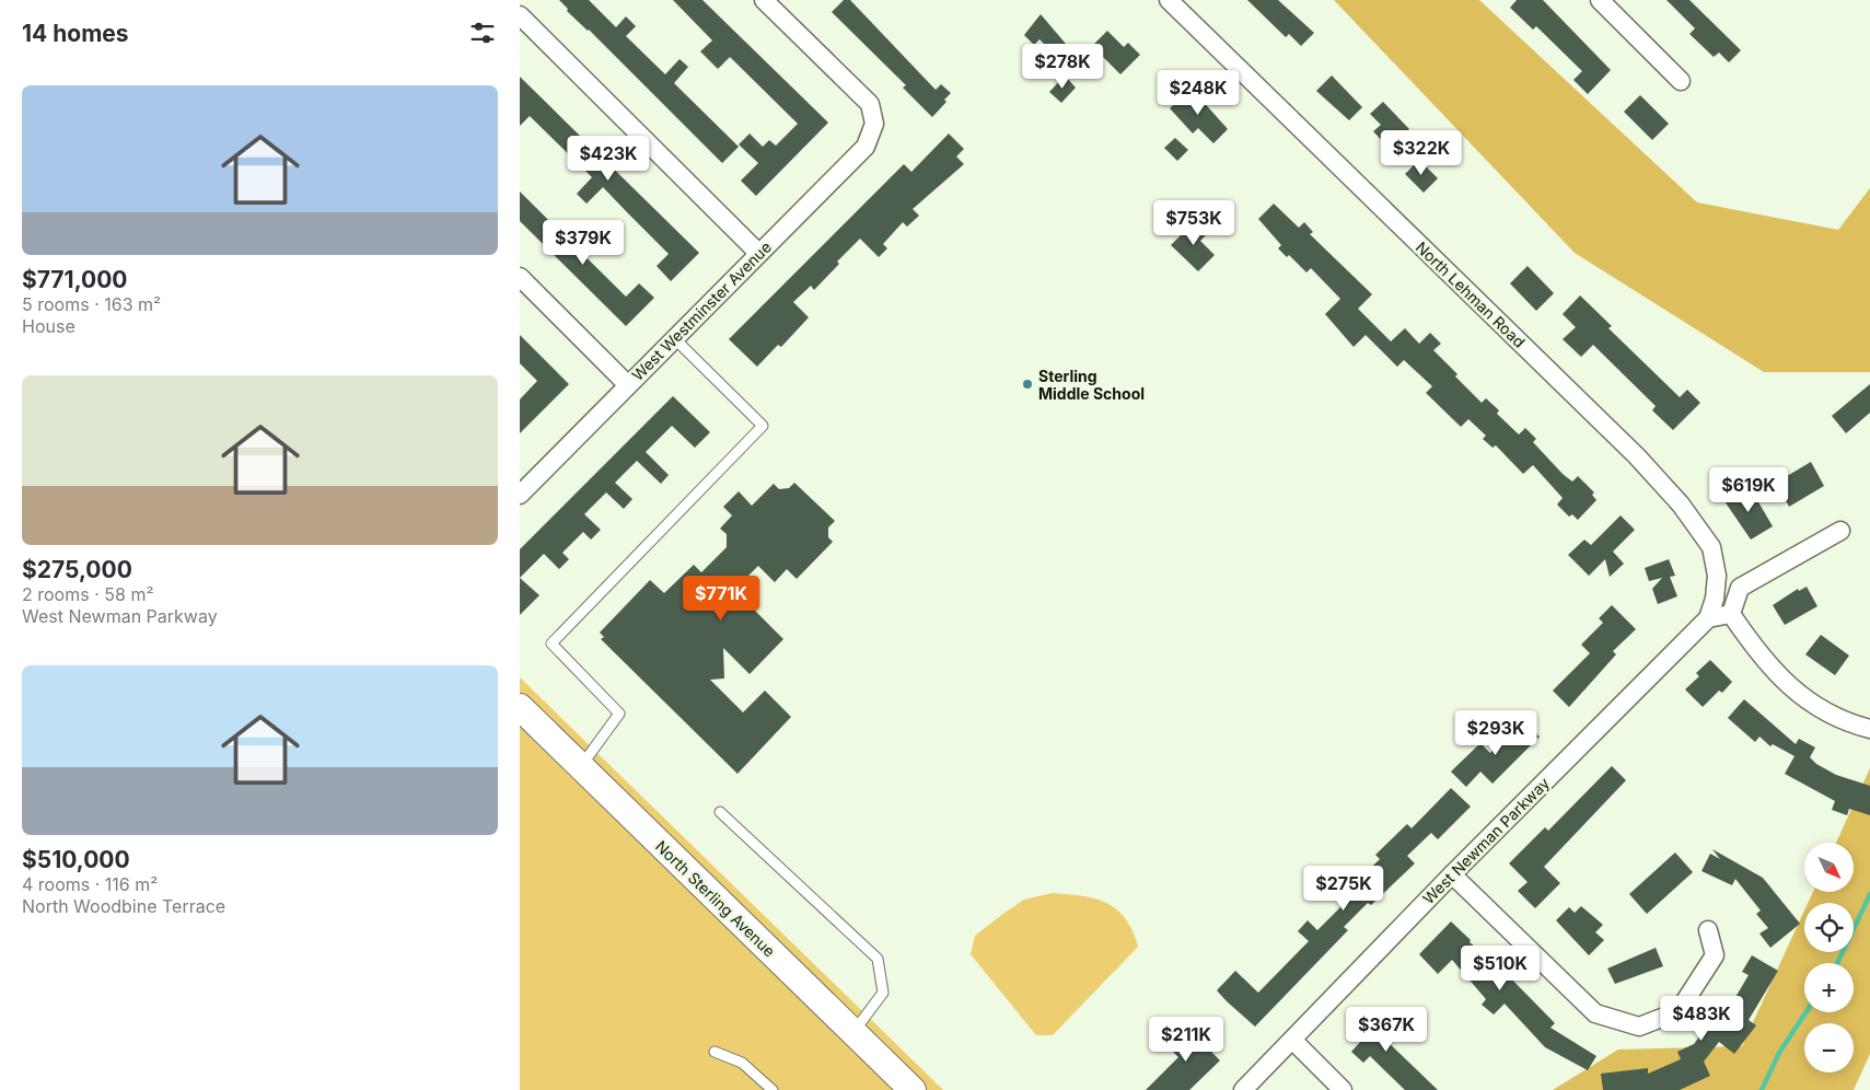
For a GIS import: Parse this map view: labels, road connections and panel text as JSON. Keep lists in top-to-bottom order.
{
  "streets": {
    "main road": ["North Sterling Avenue"],
    "street": ["North Lehman Road", "West Westminster Avenue", "West Newman Parkway"]
  },
  "crossings": [
    ["North Lehman Road", "West Newman Parkway"]
  ],
  "places": ["Sterling Middle School"],
  "north": "bottom right",
  "page": {
    "heading": "14 homes",
    "price": [
      "$278K",
      "$248K",
      "$322K",
      "$423K",
      "$753K",
      "$379K",
      "$619K",
      "$771K",
      "$293K",
      "$275K",
      "$510K",
      "$483K",
      "$367K",
      "$211K"
    ],
    "list": [
      {
        "name": "$771,000",
        "note": "5 rooms · 163 m² · House"
      },
      {
        "name": "$275,000",
        "note": "2 rooms · 58 m² · West Newman Parkway"
      },
      {
        "name": "$510,000",
        "note": "4 rooms · 116 m² · North Woodbine Terrace"
      }
    ],
    "map_buttons": ["+", "−"]
  }
}
